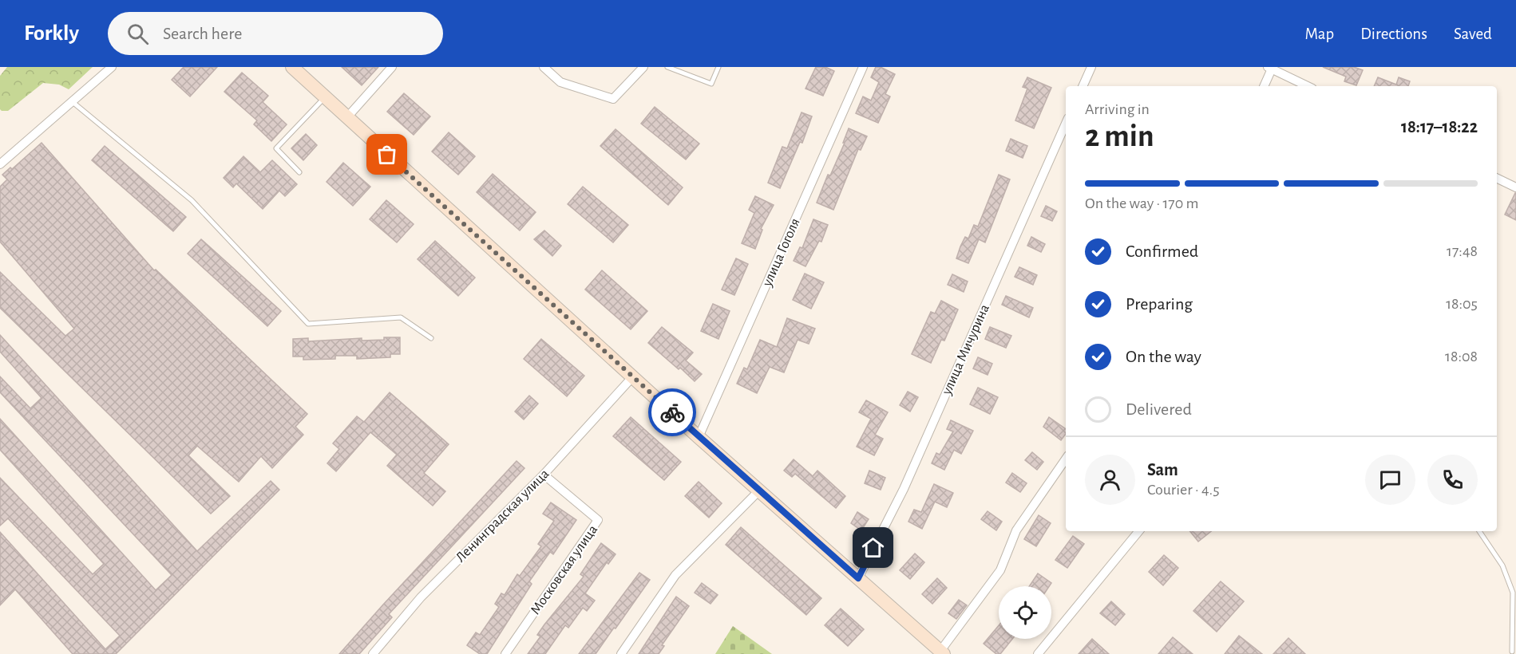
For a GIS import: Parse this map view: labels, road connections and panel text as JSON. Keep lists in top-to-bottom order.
{
  "streets": {
    "street": [
      "улица Гоголя",
      "улица Мичурина",
      "Ленинградская улица",
      "Московская улица"
    ]
  },
  "crossings": [
    ["Ленинградская улица", "Московская улица"]
  ],
  "page": {
    "header": "Forkly",
    "search": "Search here",
    "nav": ["Map", "Directions", "Saved"],
    "heading": ["2 min", "Arriving in", "18:17–18:22"],
    "panel": ["Sam", "Courier · 4.5"],
    "bar": "On the way · 170 m",
    "list": [
      ["Confirmed", "17:48"],
      ["Preparing", "18:05"],
      ["On the way", "18:08"],
      "Delivered"
    ]
  }
}
